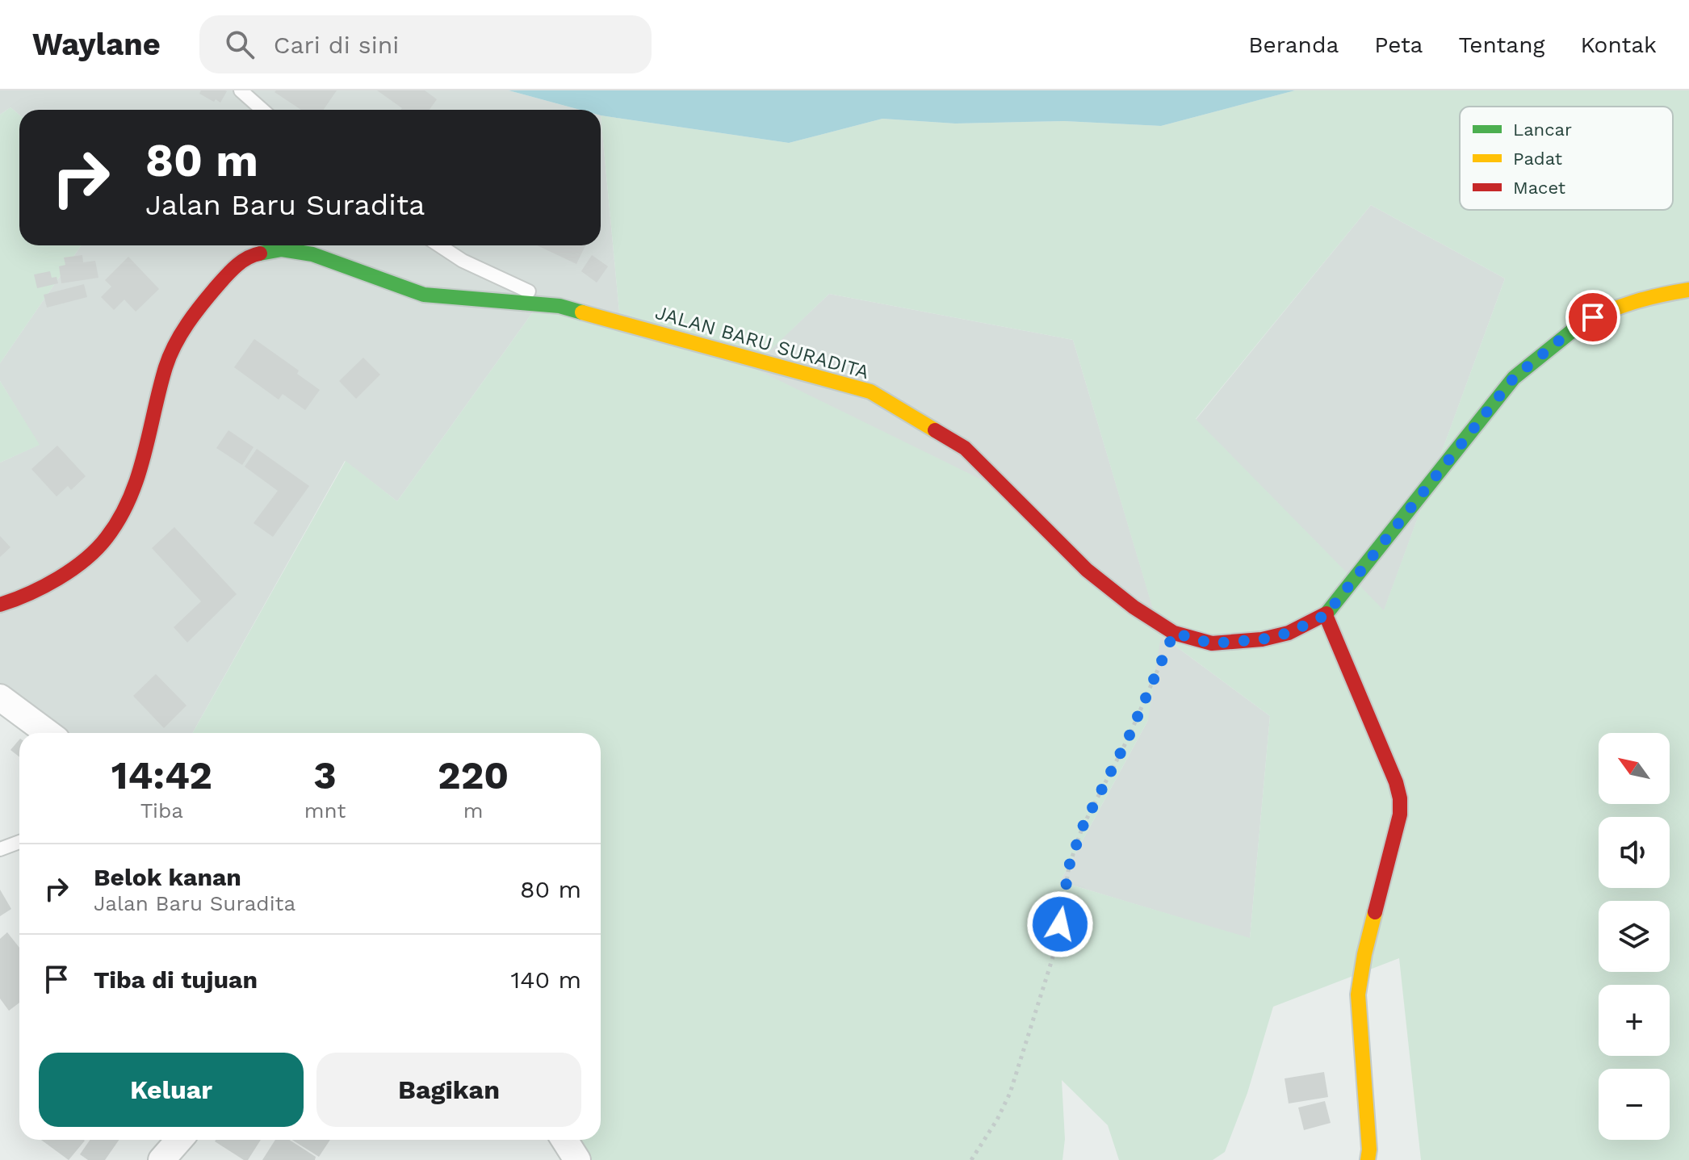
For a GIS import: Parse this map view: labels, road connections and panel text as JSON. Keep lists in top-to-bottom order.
{
  "streets": {
    "main road": ["JALAN BARU SURADITA"]
  },
  "legend": ["Lancar", "Padat", "Macet"],
  "north": "top left",
  "page": {
    "header": "Waylane",
    "search": "Cari di sini",
    "nav": [
      "Beranda",
      "Peta",
      "Tentang",
      "Kontak"
    ],
    "turn": ["80 m", "Jalan Baru Suradita"],
    "map_buttons": ["+", "−"],
    "eta": [
      "14:42",
      "Tiba",
      "3",
      "mnt",
      "220",
      "m"
    ],
    "list": [
      {
        "name": "Belok kanan",
        "note": "Jalan Baru Suradita",
        "value": "80 m"
      },
      {
        "name": "Tiba di tujuan",
        "value": "140 m"
      }
    ],
    "buttons": ["Keluar", "Bagikan"]
  }
}
